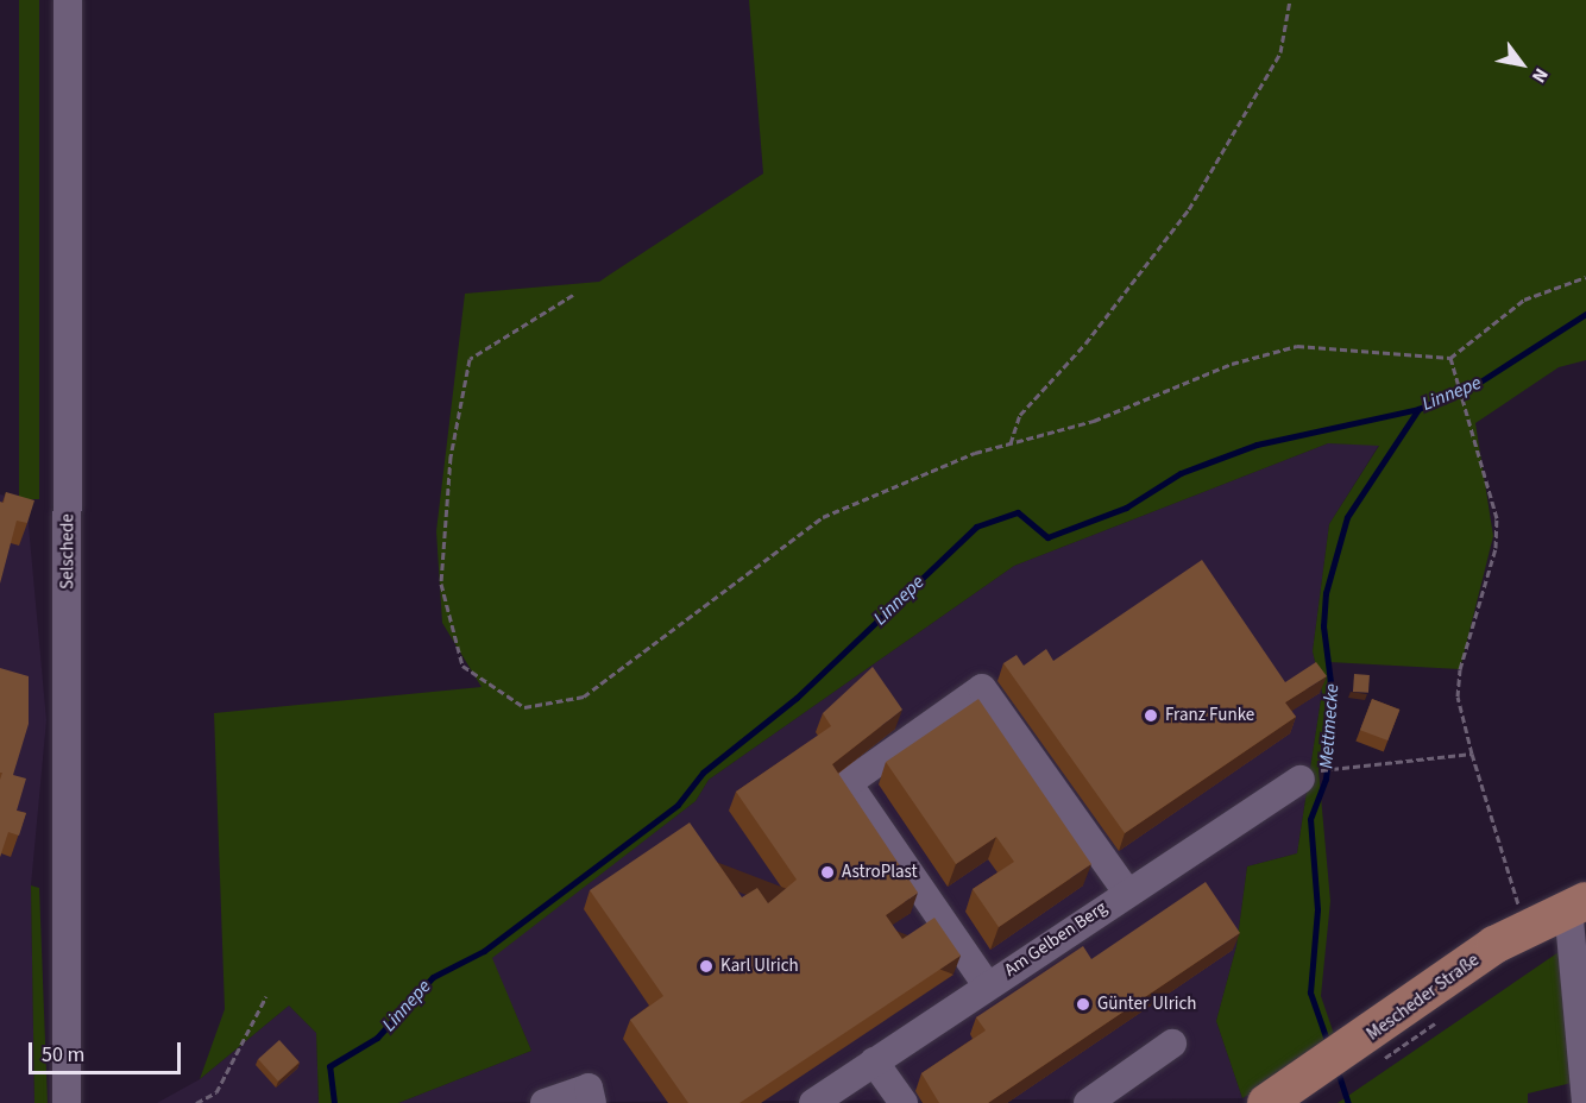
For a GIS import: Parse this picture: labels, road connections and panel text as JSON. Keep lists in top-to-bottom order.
{
  "streets": {
    "main road": ["Mescheder Straße"],
    "street": ["Selschede", "Am Gelben Berg"]
  },
  "water": ["Linnepe", "Mettmecke"],
  "places": [
    "Franz Funke",
    "AstroPlast",
    "Karl Ulrich",
    "Günter Ulrich"
  ],
  "scale_bar": "50 m",
  "north": "bottom right"
}
